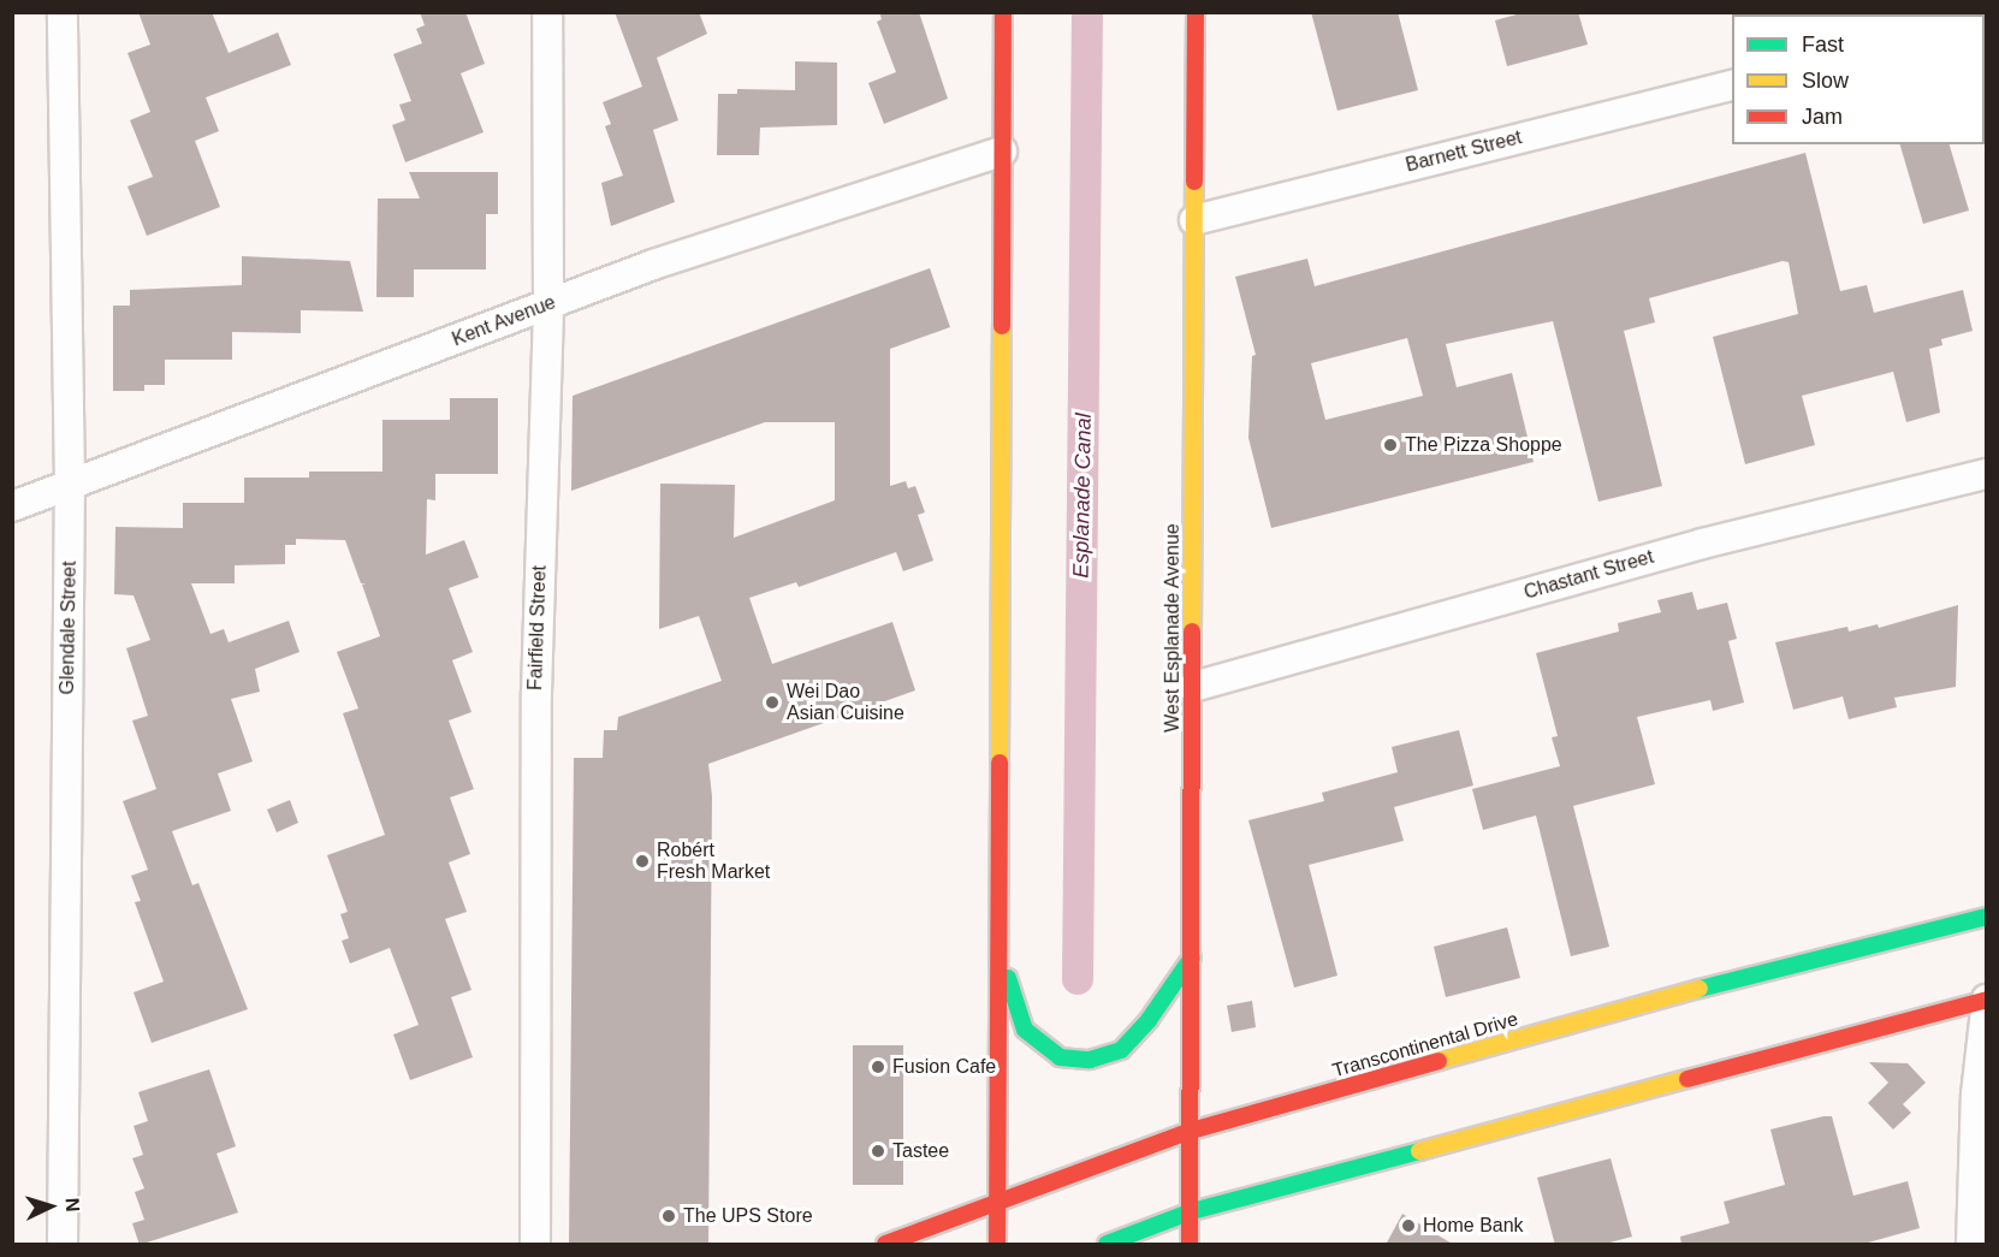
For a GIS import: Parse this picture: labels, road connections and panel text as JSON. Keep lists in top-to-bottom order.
{
  "streets": {
    "main road": ["West Esplanade Avenue", "Transcontinental Drive"],
    "street": [
      "Barnett Street",
      "Kent Avenue",
      "Chastant Street",
      "Glendale Street",
      "Fairfield Street"
    ]
  },
  "crossings": [
    ["Barnett Street", "West Esplanade Avenue"],
    ["Kent Avenue", "Glendale Street"],
    ["Kent Avenue", "Fairfield Street"],
    ["Chastant Street", "West Esplanade Avenue"],
    ["West Esplanade Avenue", "Transcontinental Drive"]
  ],
  "water": ["Esplanade Canal"],
  "places": [
    "The Pizza Shoppe",
    "Wei Dao Asian Cuisine",
    "Robért Fresh Market",
    "Fusion Cafe",
    "Tastee",
    "The UPS Store",
    "Home Bank"
  ],
  "legend": ["Fast", "Slow", "Jam"],
  "north": "right"
}
